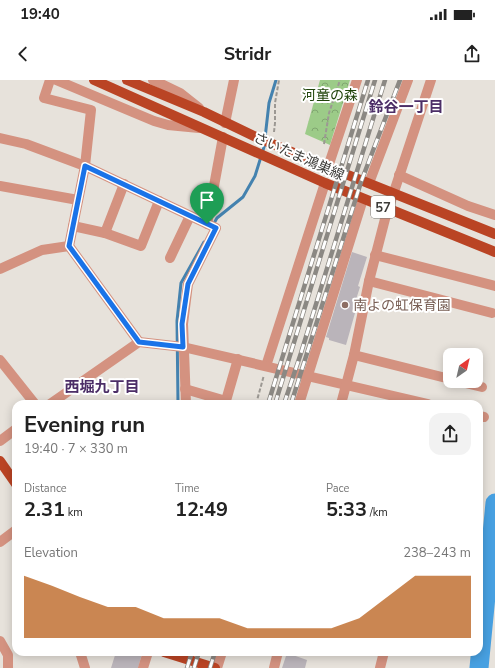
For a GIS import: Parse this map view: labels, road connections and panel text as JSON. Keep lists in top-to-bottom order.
{
  "streets": {
    "main road": ["さいたま鴻巣線", "57"]
  },
  "districts": ["鈴谷一丁目", "西堀九丁目"],
  "parks": ["河童の森"],
  "places": ["南よの虹保育園"],
  "north": "top right",
  "page": {
    "status": "19:40",
    "header": "Stridr",
    "heading": ["Evening run", "19:40 · 7 × 330 m"],
    "stats": [
      ["Distance", "2.31 km"],
      ["Time", "12:49"],
      ["Pace", "5:33 /km"]
    ],
    "chart": ["Elevation", "238–243 m"]
  }
}
